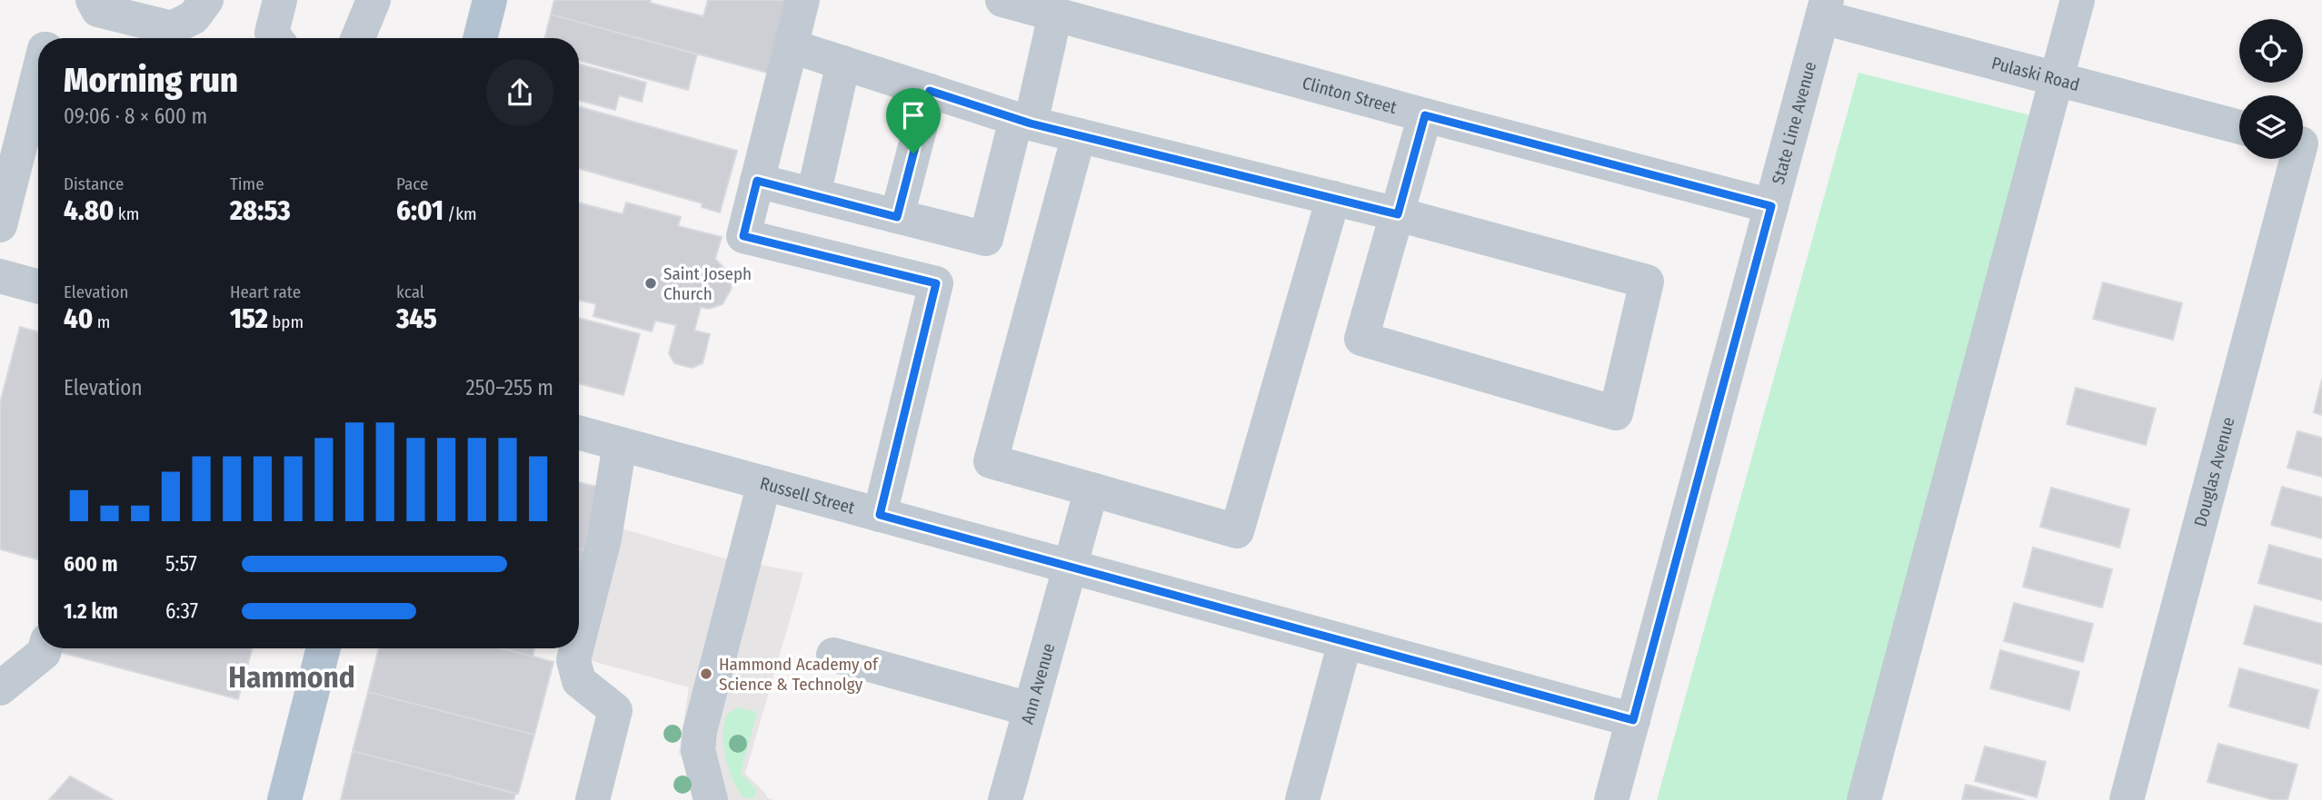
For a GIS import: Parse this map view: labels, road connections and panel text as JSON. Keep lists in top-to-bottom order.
{
  "streets": {
    "street": [
      "Pulaski Road",
      "Clinton Street",
      "State Line Avenue",
      "Douglas Avenue",
      "Russell Street",
      "Ann Avenue"
    ]
  },
  "crossings": [
    ["Pulaski Road", "State Line Avenue"],
    ["Clinton Street", "State Line Avenue"],
    ["State Line Avenue", "Russell Street"],
    ["Russell Street", "Ann Avenue"]
  ],
  "districts": ["Hammond"],
  "places": ["Saint Joseph Church", "Hammond Academy of Science & Technolgy"],
  "page": {
    "heading": ["Morning run", "09:06 · 8 × 600 m"],
    "stats": [
      ["Distance", "4.80 km"],
      ["Time", "28:53"],
      ["Pace", "6:01 /km"],
      ["Elevation", "40 m"],
      ["Heart rate", "152 bpm"],
      ["kcal", "345"]
    ],
    "chart": ["Elevation", "250–255 m"],
    "list": [
      {
        "name": "600 m",
        "note": "5:57"
      },
      {
        "name": "1.2 km",
        "note": "6:37"
      }
    ]
  }
}
